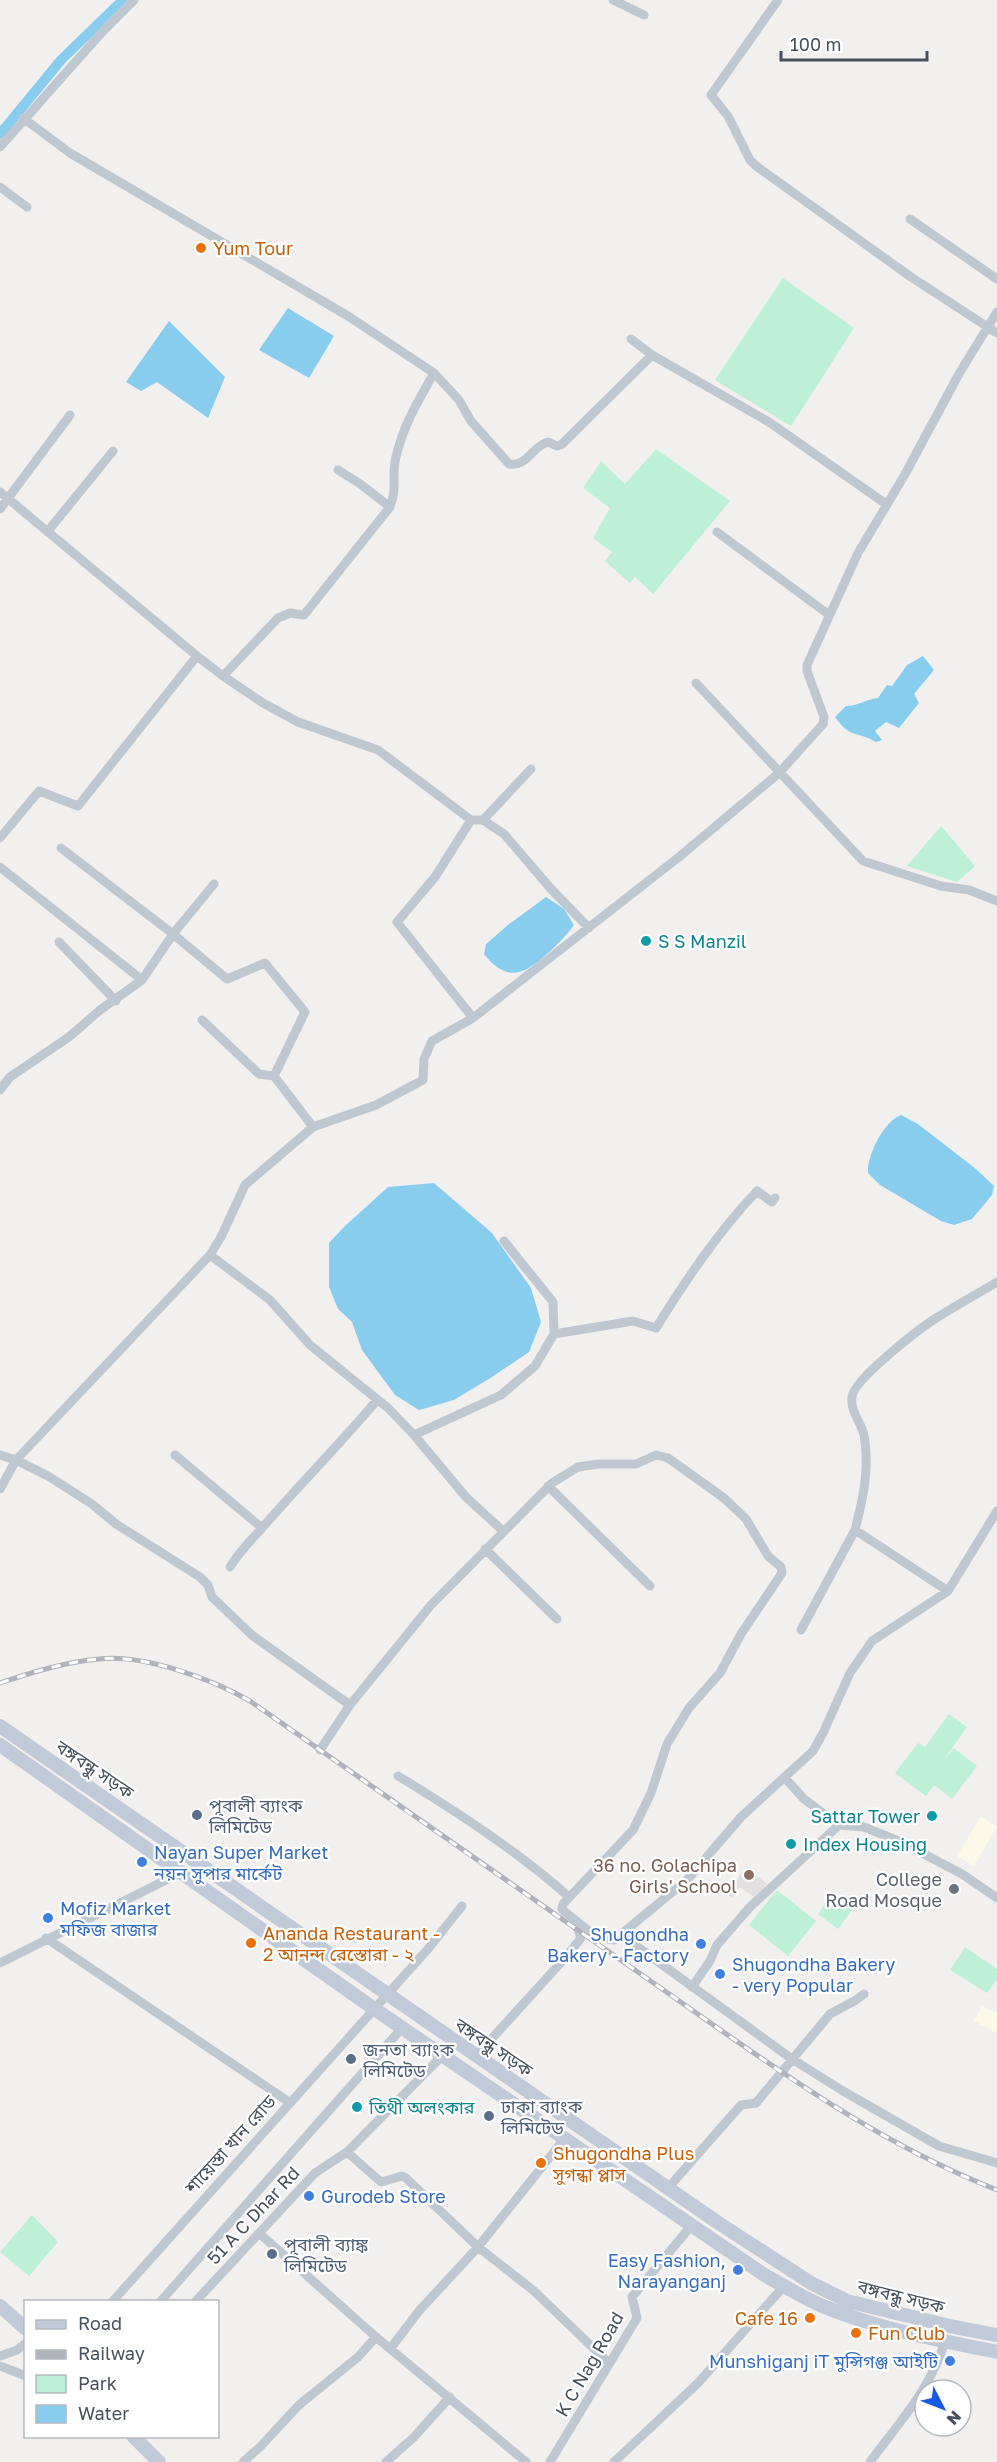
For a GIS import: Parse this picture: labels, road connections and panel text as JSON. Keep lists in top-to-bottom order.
{
  "streets": {
    "main road": ["বঙ্গবন্ধু সড়ক"],
    "street": ["শায়েস্তা খান রোড", "51 A C Dhar Rd", "K C Nag Road"]
  },
  "crossings": [
    ["বঙ্গবন্ধু সড়ক", "শায়েস্তা খান রোড"],
    ["বঙ্গবন্ধু সড়ক", "51 A C Dhar Rd"],
    ["বঙ্গবন্ধু সড়ক", "K C Nag Road"]
  ],
  "places": [
    "Yum Tour",
    "S S Manzil",
    "পূবালী ব্যাংক লিমিটেড",
    "Sattar Tower",
    "Index Housing",
    "Nayan Super Market নয়ন সুপার মার্কেট",
    "36 no. Golachipa Girls' School",
    "College Road Mosque",
    "Mofiz Market মফিজ বাজার",
    "Ananda Restaurant - 2 আনন্দ রেস্তোরা - ২",
    "Shugondha Bakery - Factory",
    "Shugondha Bakery - very Popular",
    "জনতা ব্যাংক লিমিটেড",
    "তিথী অলংকার",
    "ঢাকা ব্যাংক লিমিটেড",
    "Shugondha Plus সুগন্ধা প্লাস",
    "Gurodeb Store",
    "পূবালী ব্যাঙ্ক লিমিটেড",
    "Easy Fashion, Narayanganj",
    "Cafe 16",
    "Fun Club",
    "Munshiganj iT মুন্সিগঞ্জ আইটি"
  ],
  "legend": [
    "Road",
    "Railway",
    "Park",
    "Water"
  ],
  "scale_bar": "100 m",
  "north": "bottom right"
}
